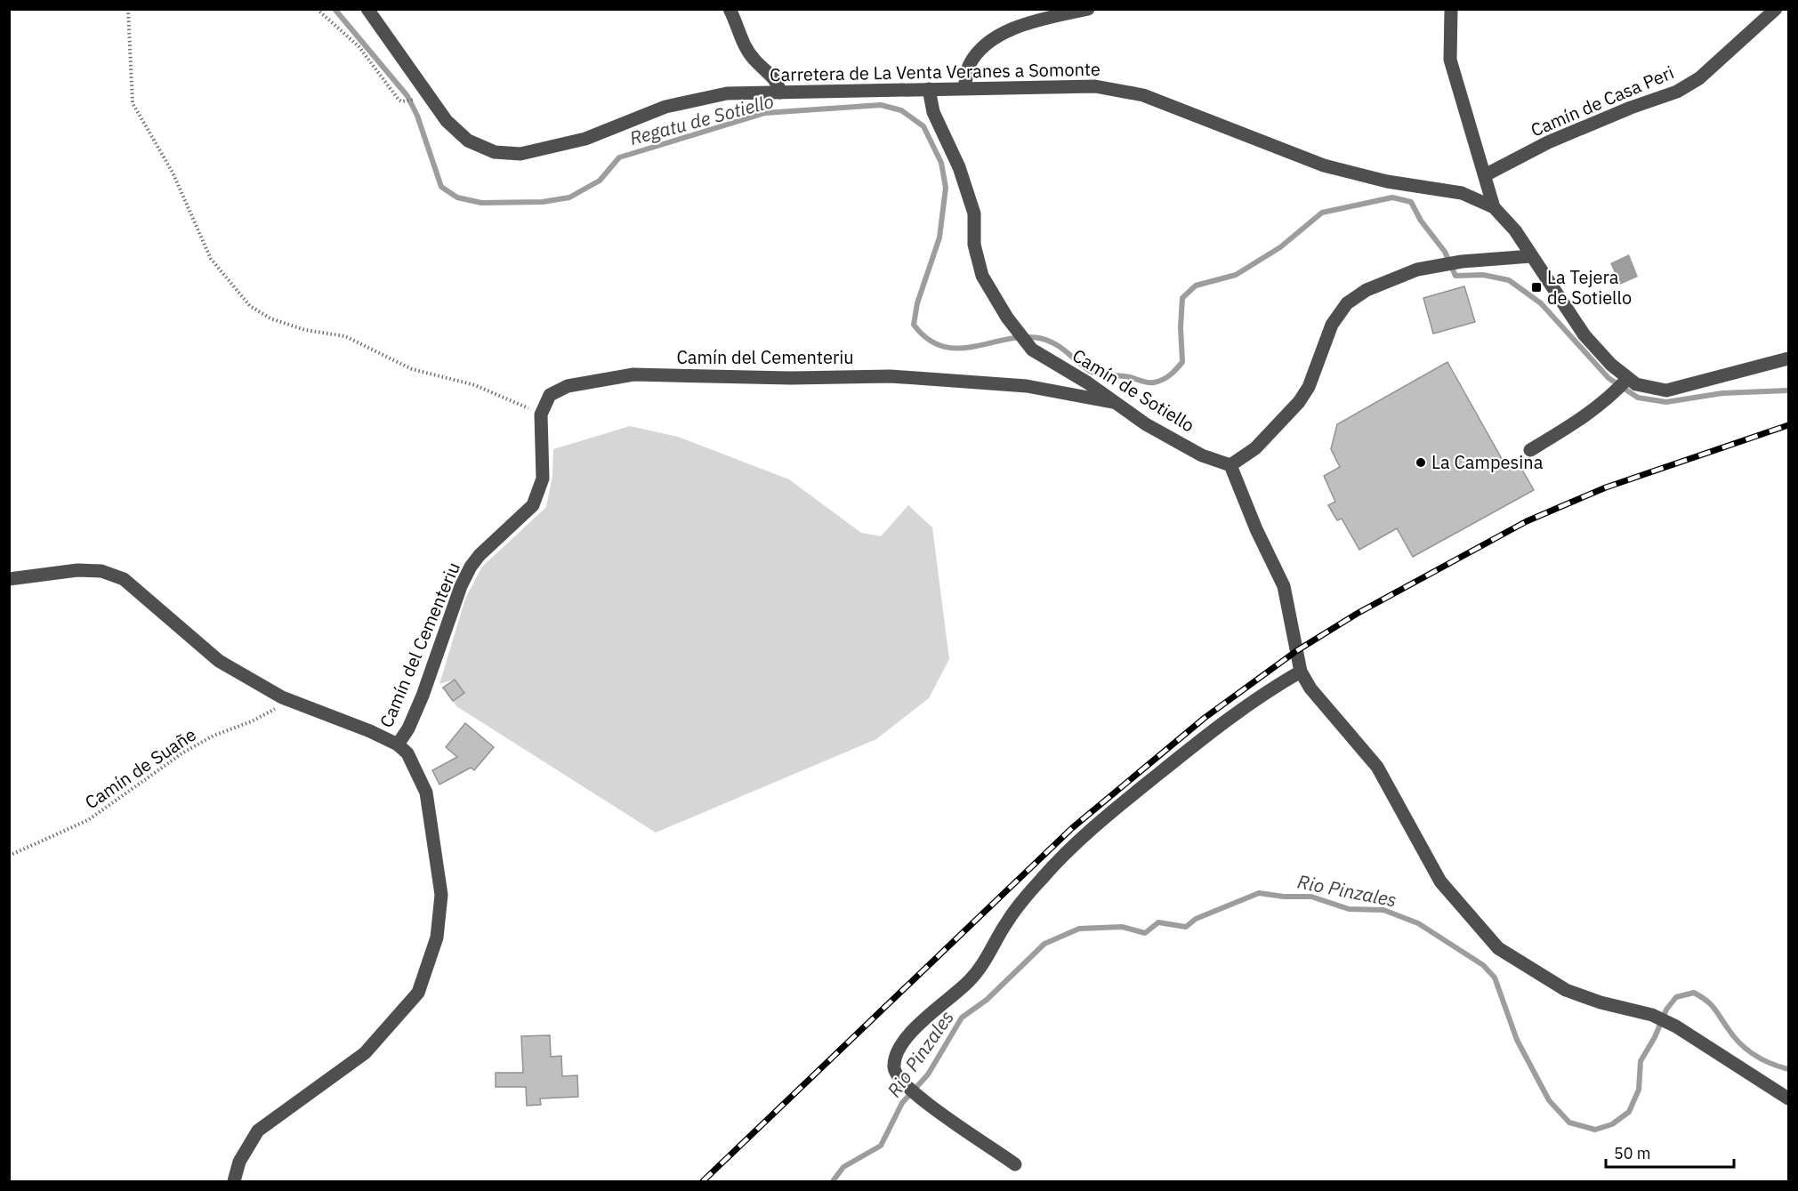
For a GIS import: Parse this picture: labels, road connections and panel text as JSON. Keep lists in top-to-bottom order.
{
  "streets": {
    "street": [
      "Carretera de La Venta Veranes a Somonte",
      "Camín de Casa Peri",
      "Camín del Cementeriu",
      "Camín de Sotiello"
    ],
    "path": ["Camín de Suañe"]
  },
  "crossings": [
    ["Carretera de La Venta Veranes a Somonte", "Camín de Sotiello"],
    ["Camín del Cementeriu", "Camín de Sotiello"],
    ["Camín del Cementeriu", "Camín de Suañe"]
  ],
  "water": ["Regatu de Sotiello", "Rio Pinzales"],
  "places": {
    "transit": ["La Tejera de Sotiello"],
    "other": ["La Campesina"]
  },
  "scale_bar": "50 m"
}
